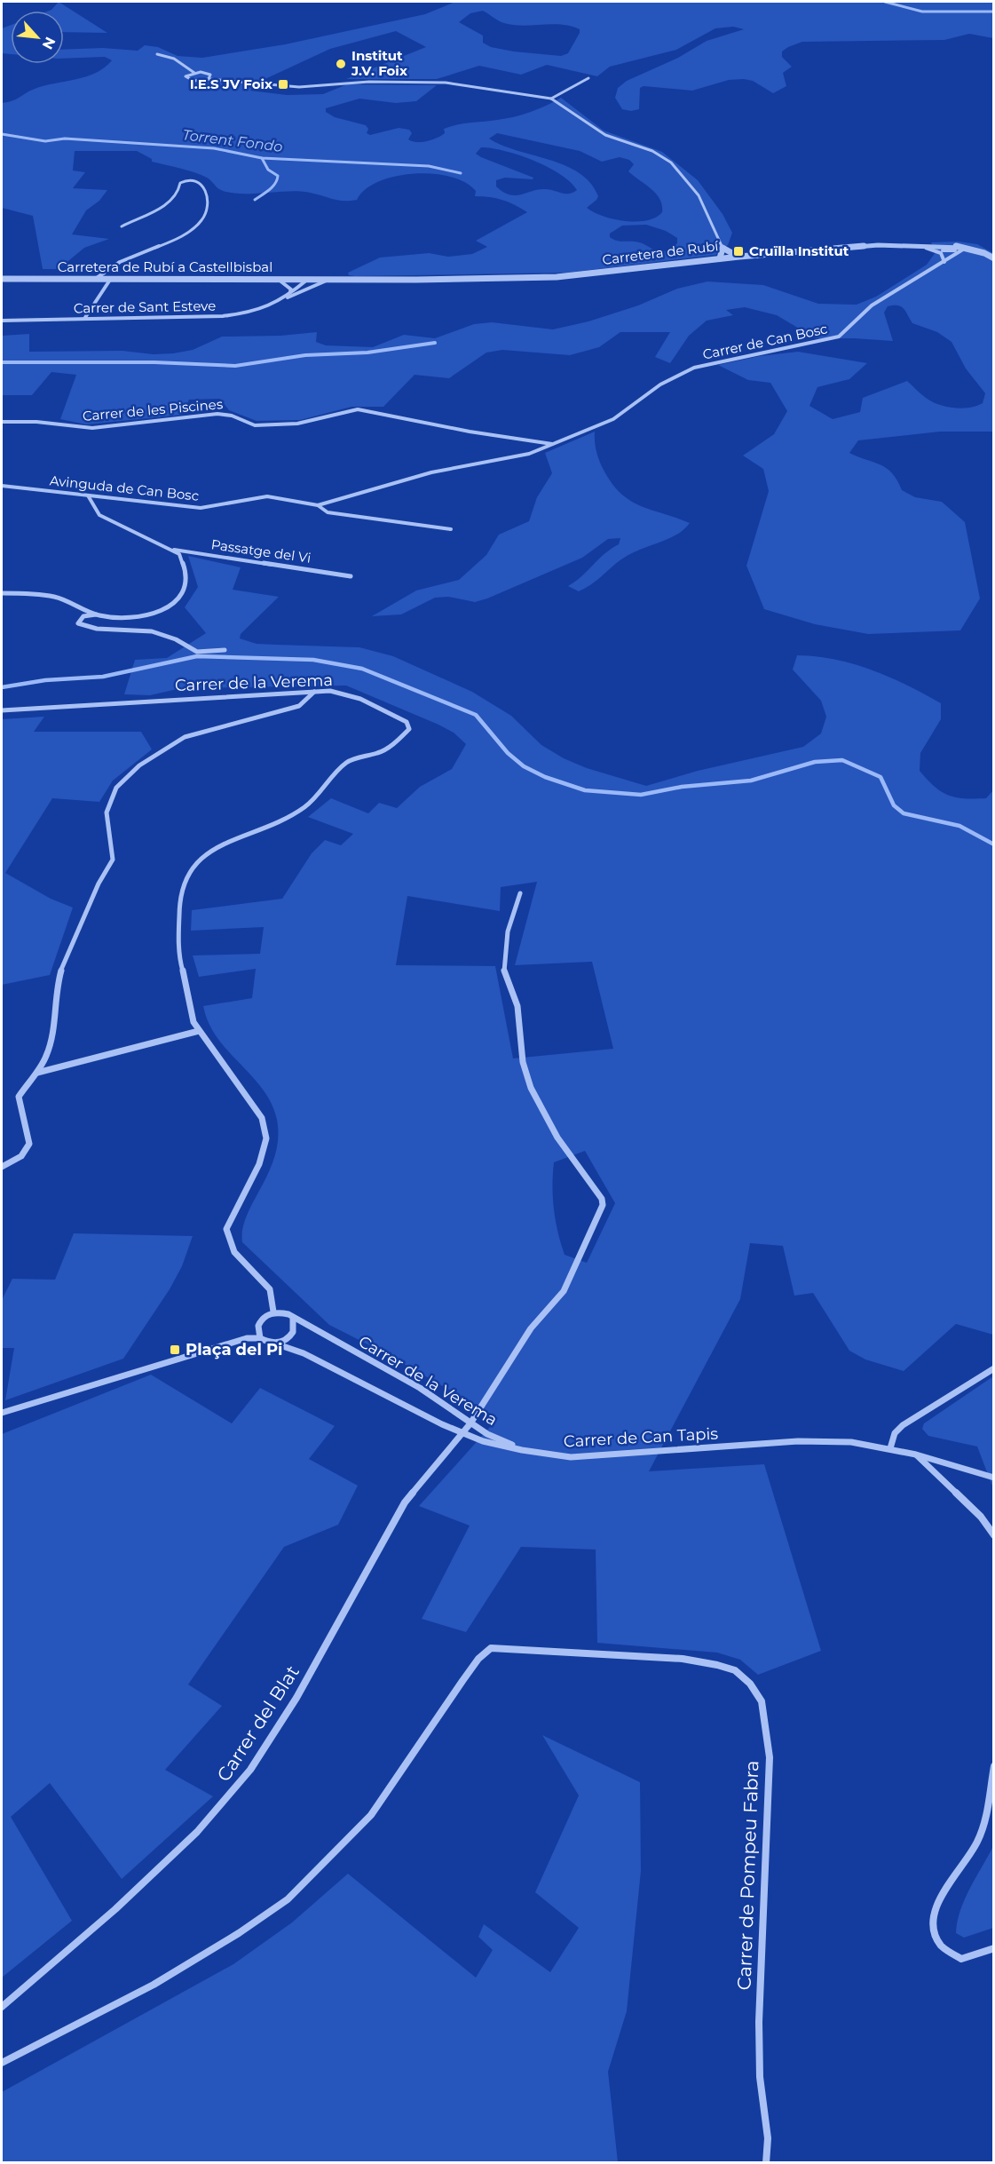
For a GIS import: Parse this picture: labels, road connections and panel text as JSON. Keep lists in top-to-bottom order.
{
  "streets": {
    "street": [
      "Carretera de Rubí",
      "Carretera de Rubí a Castellbisbal",
      "Carrer de Sant Esteve",
      "Carrer de Can Bosc",
      "Carrer de les Piscines",
      "Avinguda de Can Bosc",
      "Passatge del Vi",
      "Carrer de la Verema",
      "Carrer de Can Tapis",
      "Carrer del Blat",
      "Carrer de Pompeu Fabra"
    ]
  },
  "crossings": [
    ["Carretera de Rubí", "Carretera de Rubí a Castellbisbal"],
    ["Carretera de Rubí", "Carrer de Sant Esteve"],
    ["Carretera de Rubí", "Carrer de Can Bosc"],
    ["Carretera de Rubí a Castellbisbal", "Carrer de Sant Esteve"],
    ["Carrer de Can Bosc", "Carrer de les Piscines"],
    ["Carrer de Can Bosc", "Avinguda de Can Bosc"],
    ["Carrer de les Piscines", "Avinguda de Can Bosc"],
    ["Carrer de la Verema", "Carrer de Can Tapis"],
    ["Carrer de la Verema", "Carrer del Blat"],
    ["Carrer de Can Tapis", "Carrer del Blat"]
  ],
  "water": ["Torrent Fondo"],
  "places": {
    "other": ["Institut J.V. Foix"],
    "transit": ["I.E.S JV Foix", "Cruïlla Institut", "Plaça del Pi"]
  },
  "north": "bottom right"
}
